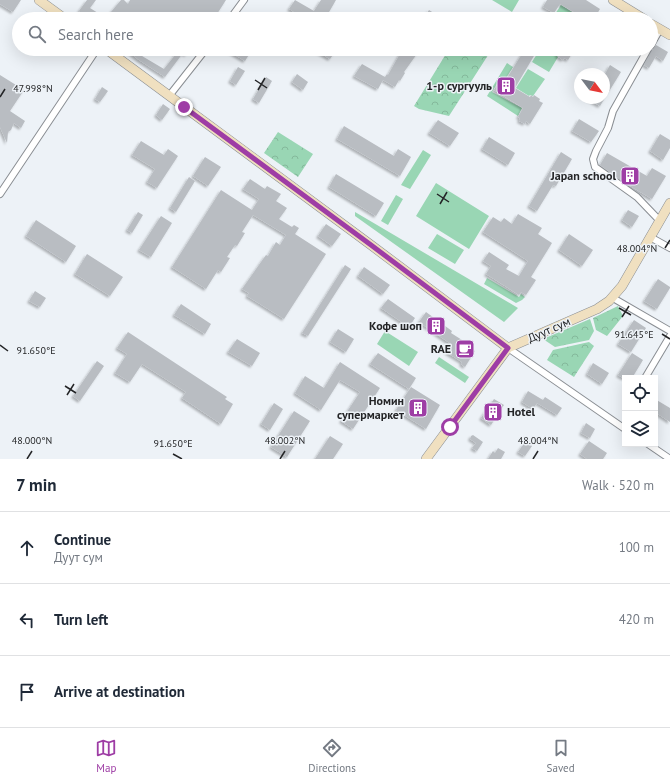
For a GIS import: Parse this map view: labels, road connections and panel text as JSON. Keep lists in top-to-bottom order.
{
  "streets": {
    "street": ["Дуут сум"]
  },
  "places": {
    "building": [
      "1-р сургууль",
      "Japan school",
      "Кофе шоп",
      "Номин супермаркет",
      "Hotel"
    ],
    "cafe": ["RAE"]
  },
  "north": "bottom right",
  "page": {
    "search": "Search here",
    "heading": ["7 min", "Walk · 520 m"],
    "list": [
      ["Continue", "Дуут сум", "100 m"],
      ["Turn left", "420 m"],
      "Arrive at destination"
    ],
    "nav": ["Map", "Directions", "Saved"]
  },
  "coordinates": [
    "47.998°N",
    "48.004°N",
    "91.645°E",
    "91.650°E",
    "48.000°N",
    "48.002°N"
  ]
}
